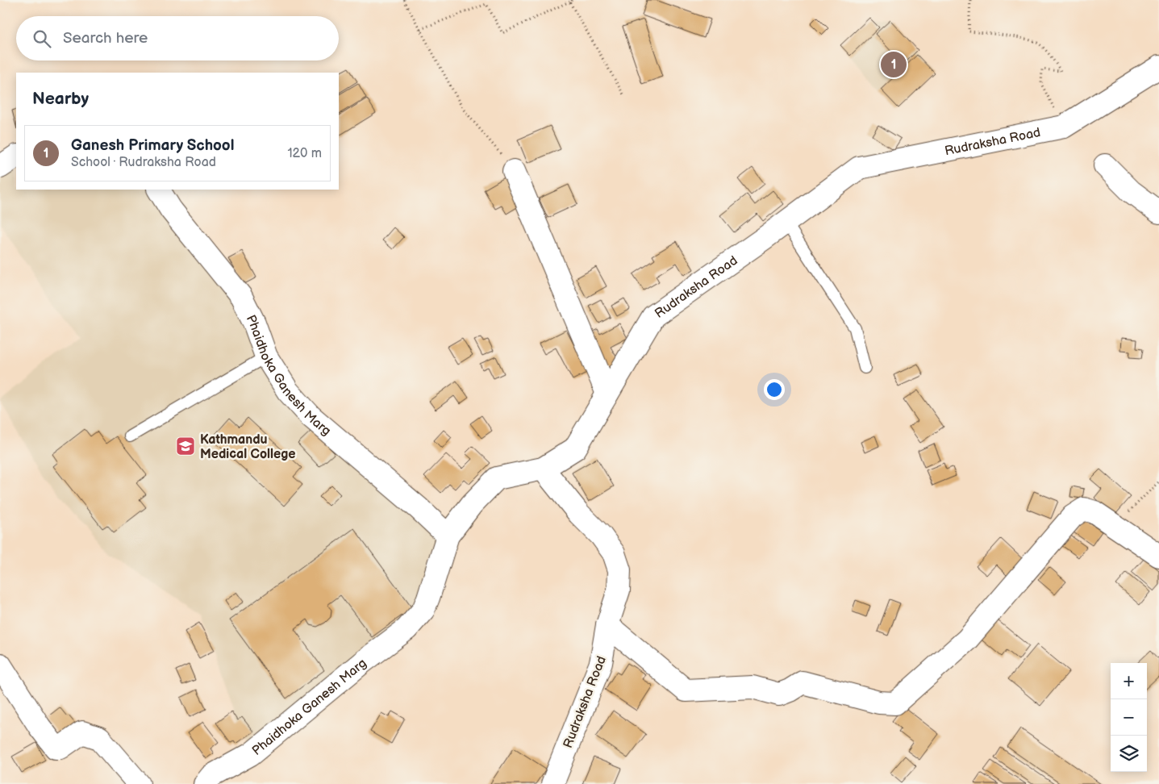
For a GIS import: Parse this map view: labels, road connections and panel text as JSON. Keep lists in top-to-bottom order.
{
  "streets": {
    "street": ["Rudraksha Road", "Phaidhoka Ganesh Marg"]
  },
  "crossings": [
    ["Rudraksha Road", "Phaidhoka Ganesh Marg"]
  ],
  "places": {
    "school or university": ["Kathmandu Medical College"]
  },
  "page": {
    "search": "Search here",
    "pins": "1",
    "heading": "Nearby",
    "list": [
      {
        "mark": "1",
        "name": "Ganesh Primary School",
        "note": "School · Rudraksha Road",
        "value": "120 m"
      }
    ],
    "map_buttons": ["+", "−"]
  }
}
